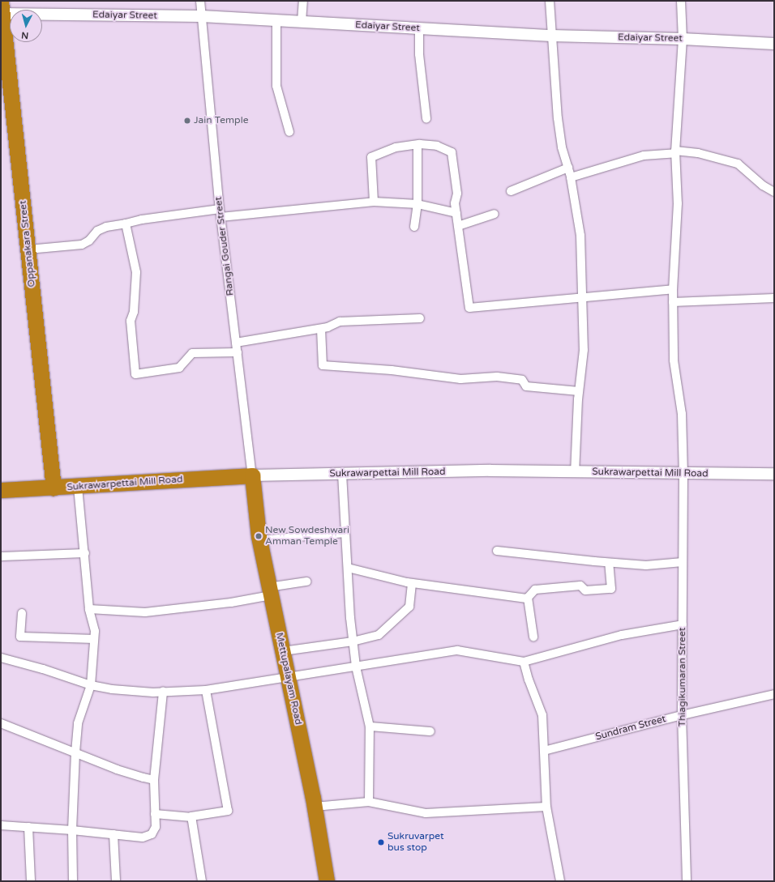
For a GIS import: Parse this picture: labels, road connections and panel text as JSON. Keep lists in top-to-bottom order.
{
  "streets": {
    "highway": ["Oppanakara Street", "Sukrawarpettai Mill Road", "Mettupalayam Road"],
    "street": [
      "Edaiyar Street",
      "Rangai Gouder Street",
      "Thiagikumaran Street",
      "Sundram Street"
    ]
  },
  "crossings": [
    ["Edaiyar Street", "Oppanakara Street"],
    ["Edaiyar Street", "Rangai Gouder Street"],
    ["Edaiyar Street", "Thiagikumaran Street"],
    ["Oppanakara Street", "Sukrawarpettai Mill Road"],
    ["Rangai Gouder Street", "Sukrawarpettai Mill Road"],
    ["Rangai Gouder Street", "Mettupalayam Road"],
    ["Sukrawarpettai Mill Road", "Thiagikumaran Street"],
    ["Sukrawarpettai Mill Road", "Mettupalayam Road"],
    ["Thiagikumaran Street", "Sundram Street"]
  ],
  "places": ["Jain Temple", "New Sowdeshwari Amman Temple", "Sukruvarpet bus stop"],
  "north": "bottom"
}
